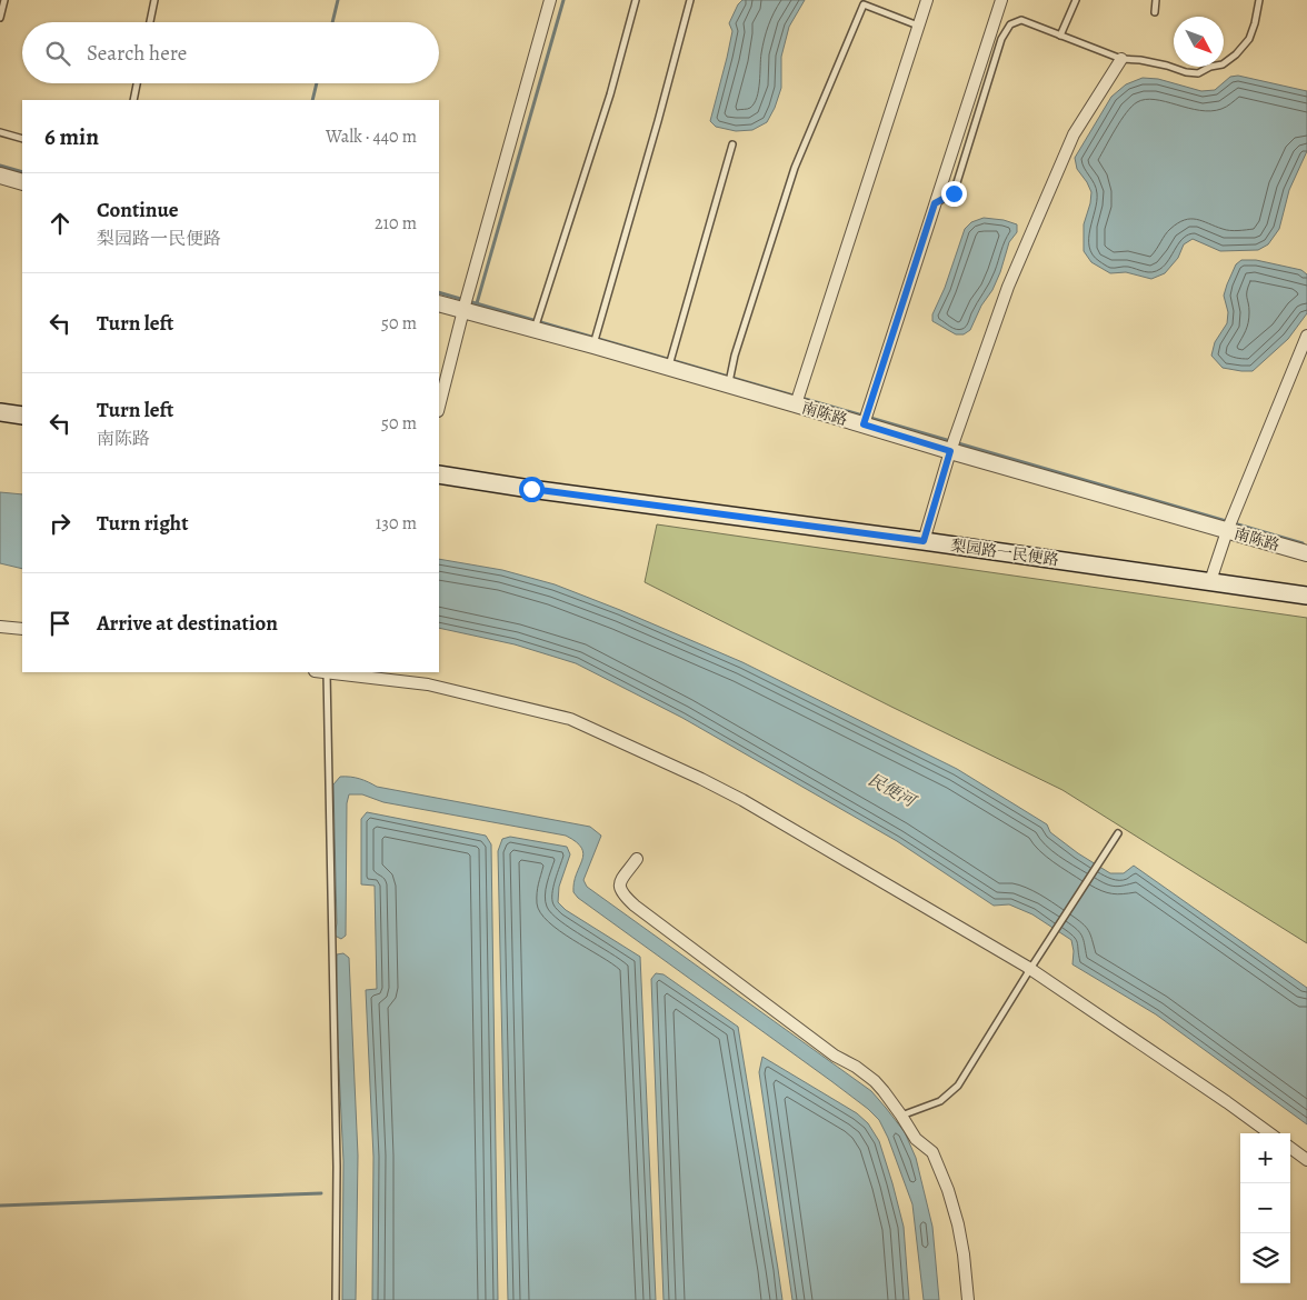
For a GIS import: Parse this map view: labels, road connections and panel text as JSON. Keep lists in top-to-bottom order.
{
  "streets": {
    "main road": ["梨园路一民便路"],
    "street": ["南陈路"]
  },
  "water": ["民便河"],
  "north": "bottom right",
  "page": {
    "search": "Search here",
    "heading": ["6 min", "Walk · 440 m"],
    "list": [
      ["Continue", "梨园路一民便路", "210 m"],
      ["Turn left", "50 m"],
      ["Turn left", "南陈路", "50 m"],
      ["Turn right", "130 m"],
      "Arrive at destination"
    ],
    "map_buttons": ["+", "−"]
  }
}
